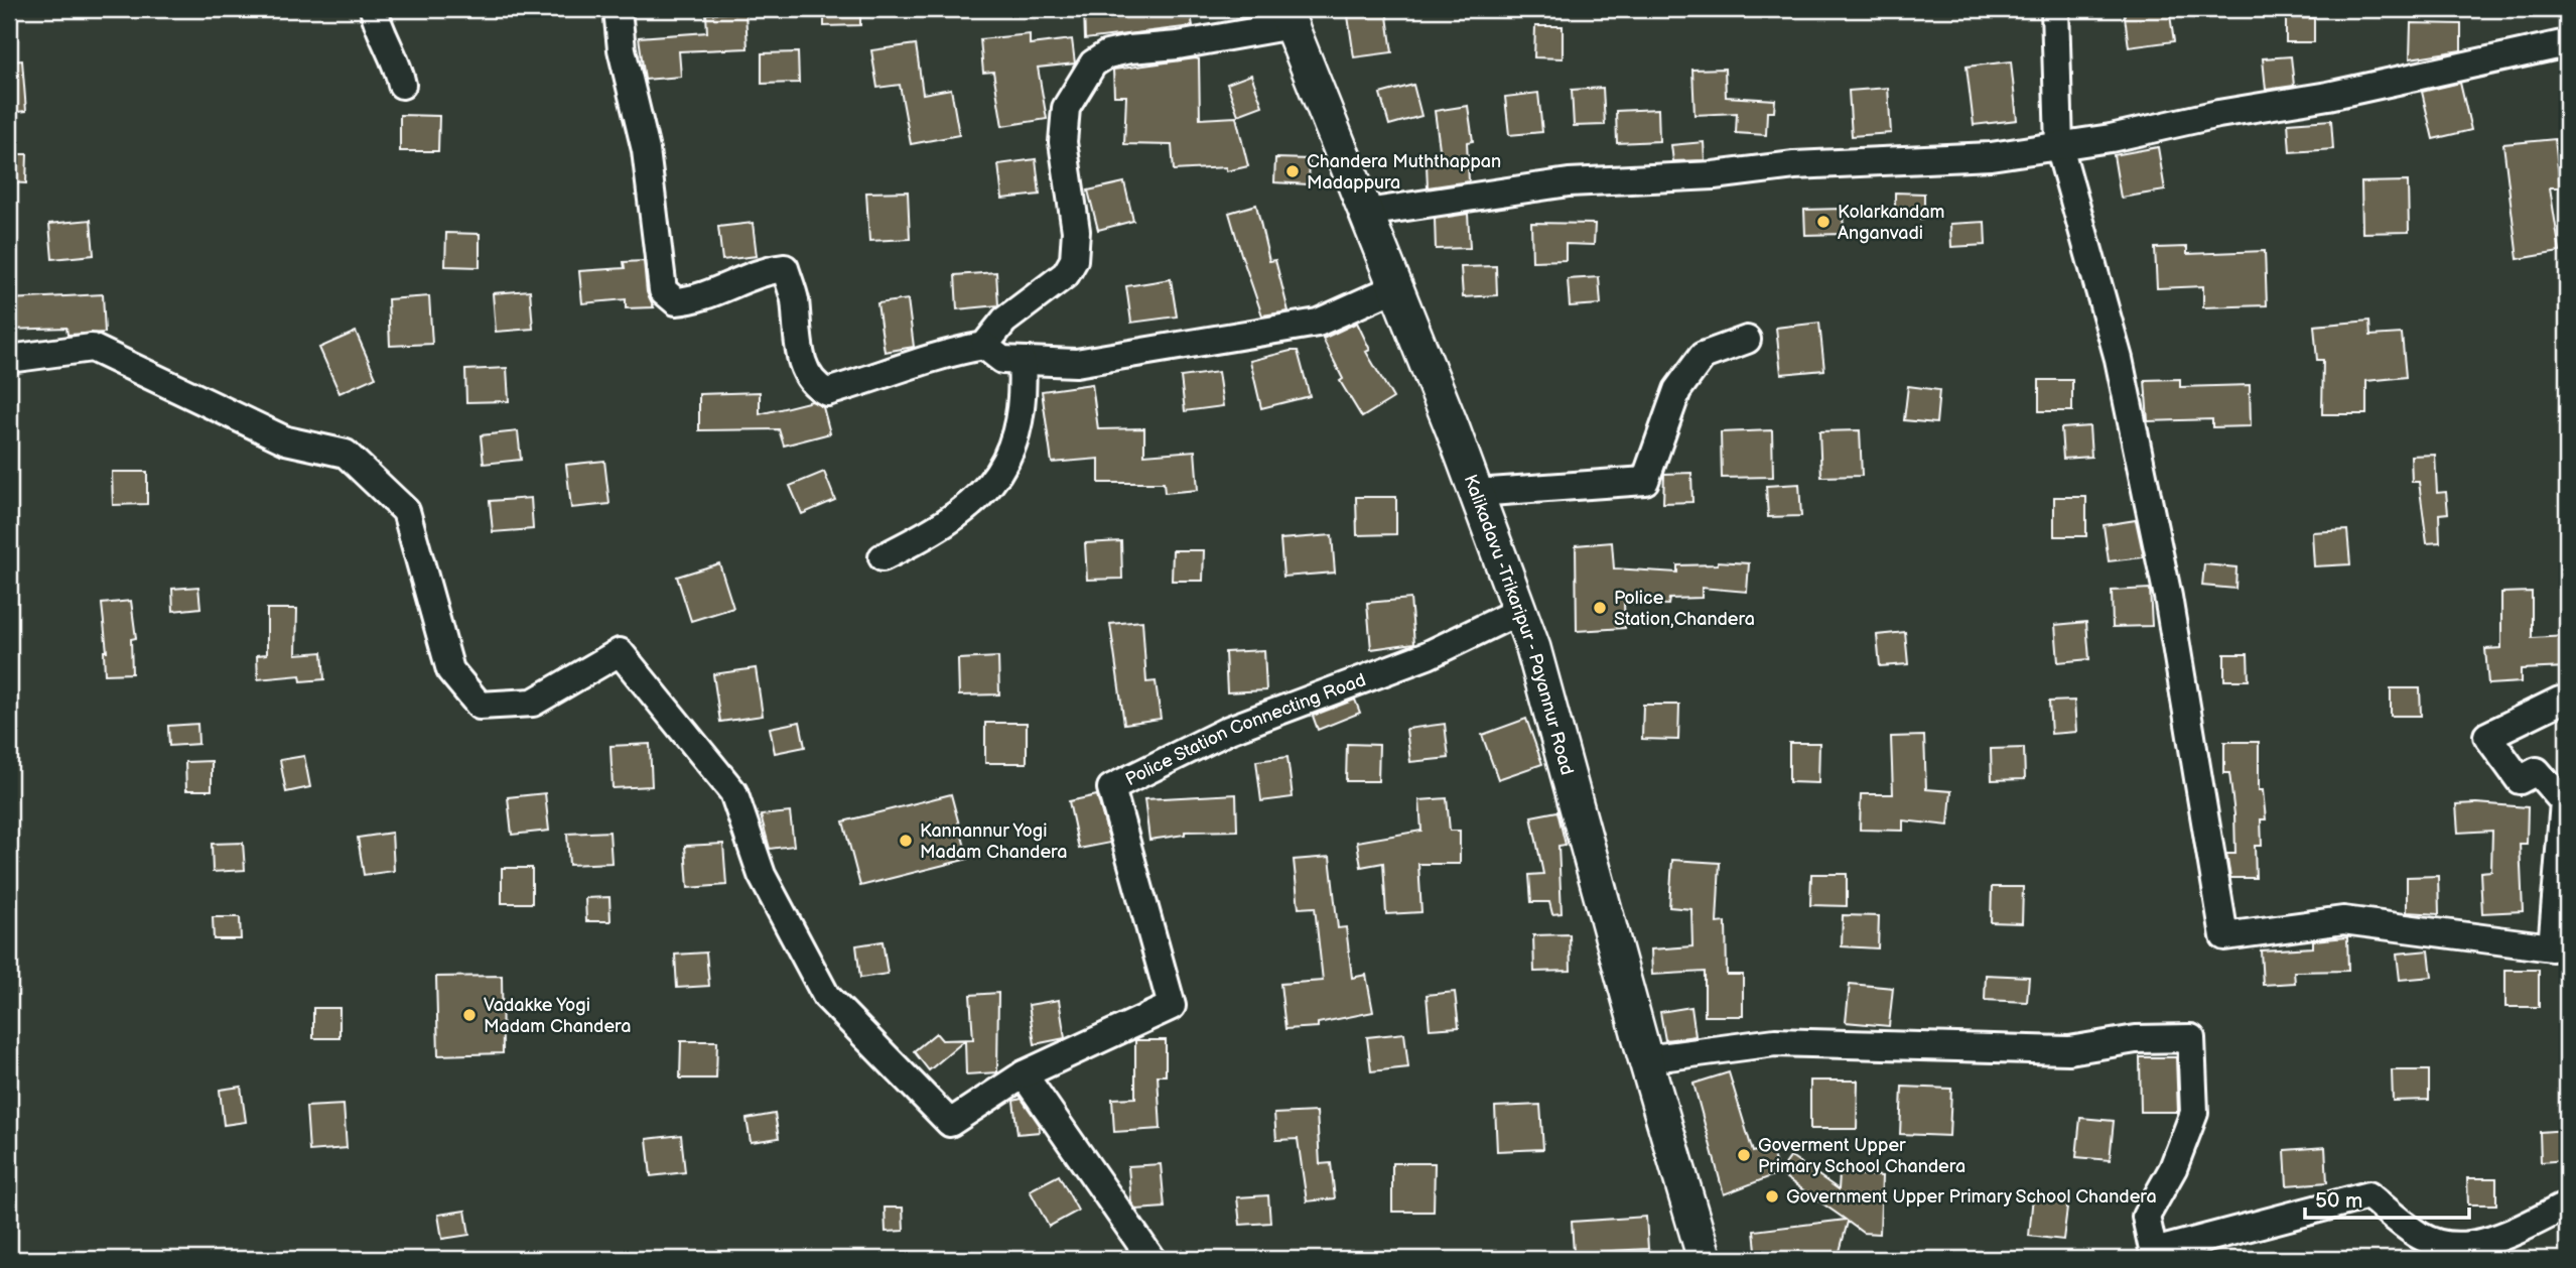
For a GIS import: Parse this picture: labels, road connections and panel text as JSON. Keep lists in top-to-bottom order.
{
  "streets": {
    "main road": ["Kalikadavu -Trikaripur - Payannur Road"],
    "street": ["Police Station Connecting Road"]
  },
  "crossings": [
    ["Kalikadavu -Trikaripur - Payannur Road", "Police Station Connecting Road"]
  ],
  "places": [
    "Chandera Muththappan Madappura",
    "Kolarkandam Anganvadi",
    "Police Station,Chandera",
    "Kannannur Yogi Madam Chandera",
    "Vadakke Yogi Madam Chandera",
    "Goverment Upper Primary School Chandera",
    "Government Upper Primary School Chandera"
  ],
  "scale_bar": "50 m"
}
